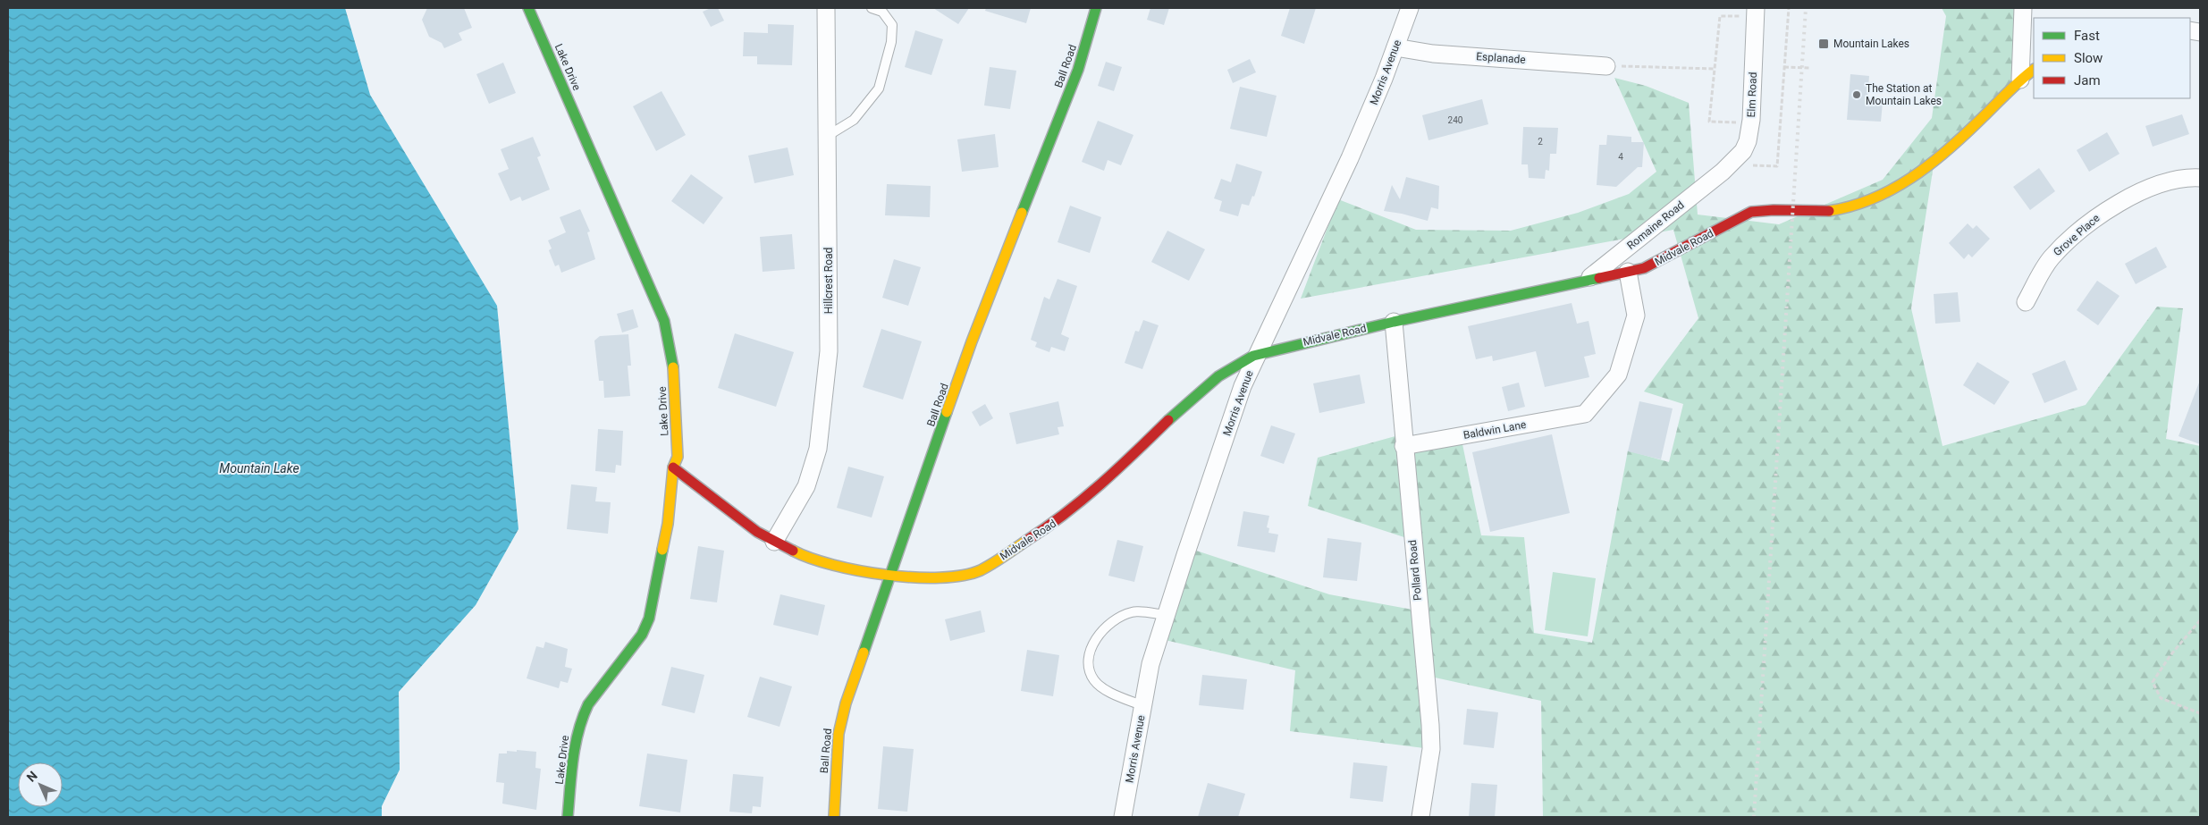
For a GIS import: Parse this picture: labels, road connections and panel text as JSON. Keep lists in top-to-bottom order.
{
  "streets": {
    "street": [
      "Esplanade",
      "Ball Road",
      "Lake Drive",
      "Morris Avenue",
      "Elm Road",
      "Romaine Road",
      "Grove Place",
      "Midvale Road",
      "Hillcrest Road",
      "Baldwin Lane",
      "Pollard Road"
    ]
  },
  "crossings": [
    ["Esplanade", "Morris Avenue"],
    ["Ball Road", "Midvale Road"],
    ["Lake Drive", "Midvale Road"],
    ["Morris Avenue", "Midvale Road"],
    ["Elm Road", "Romaine Road"],
    ["Romaine Road", "Midvale Road"],
    ["Midvale Road", "Hillcrest Road"],
    ["Midvale Road", "Baldwin Lane"],
    ["Midvale Road", "Pollard Road"],
    ["Baldwin Lane", "Pollard Road"]
  ],
  "water": ["Mountain Lake"],
  "places": {
    "transit": ["Mountain Lakes"],
    "other": ["The Station at Mountain Lakes"]
  },
  "house_numbers": ["240", "2", "4"],
  "legend": ["Fast", "Slow", "Jam"],
  "north": "top left"
}
